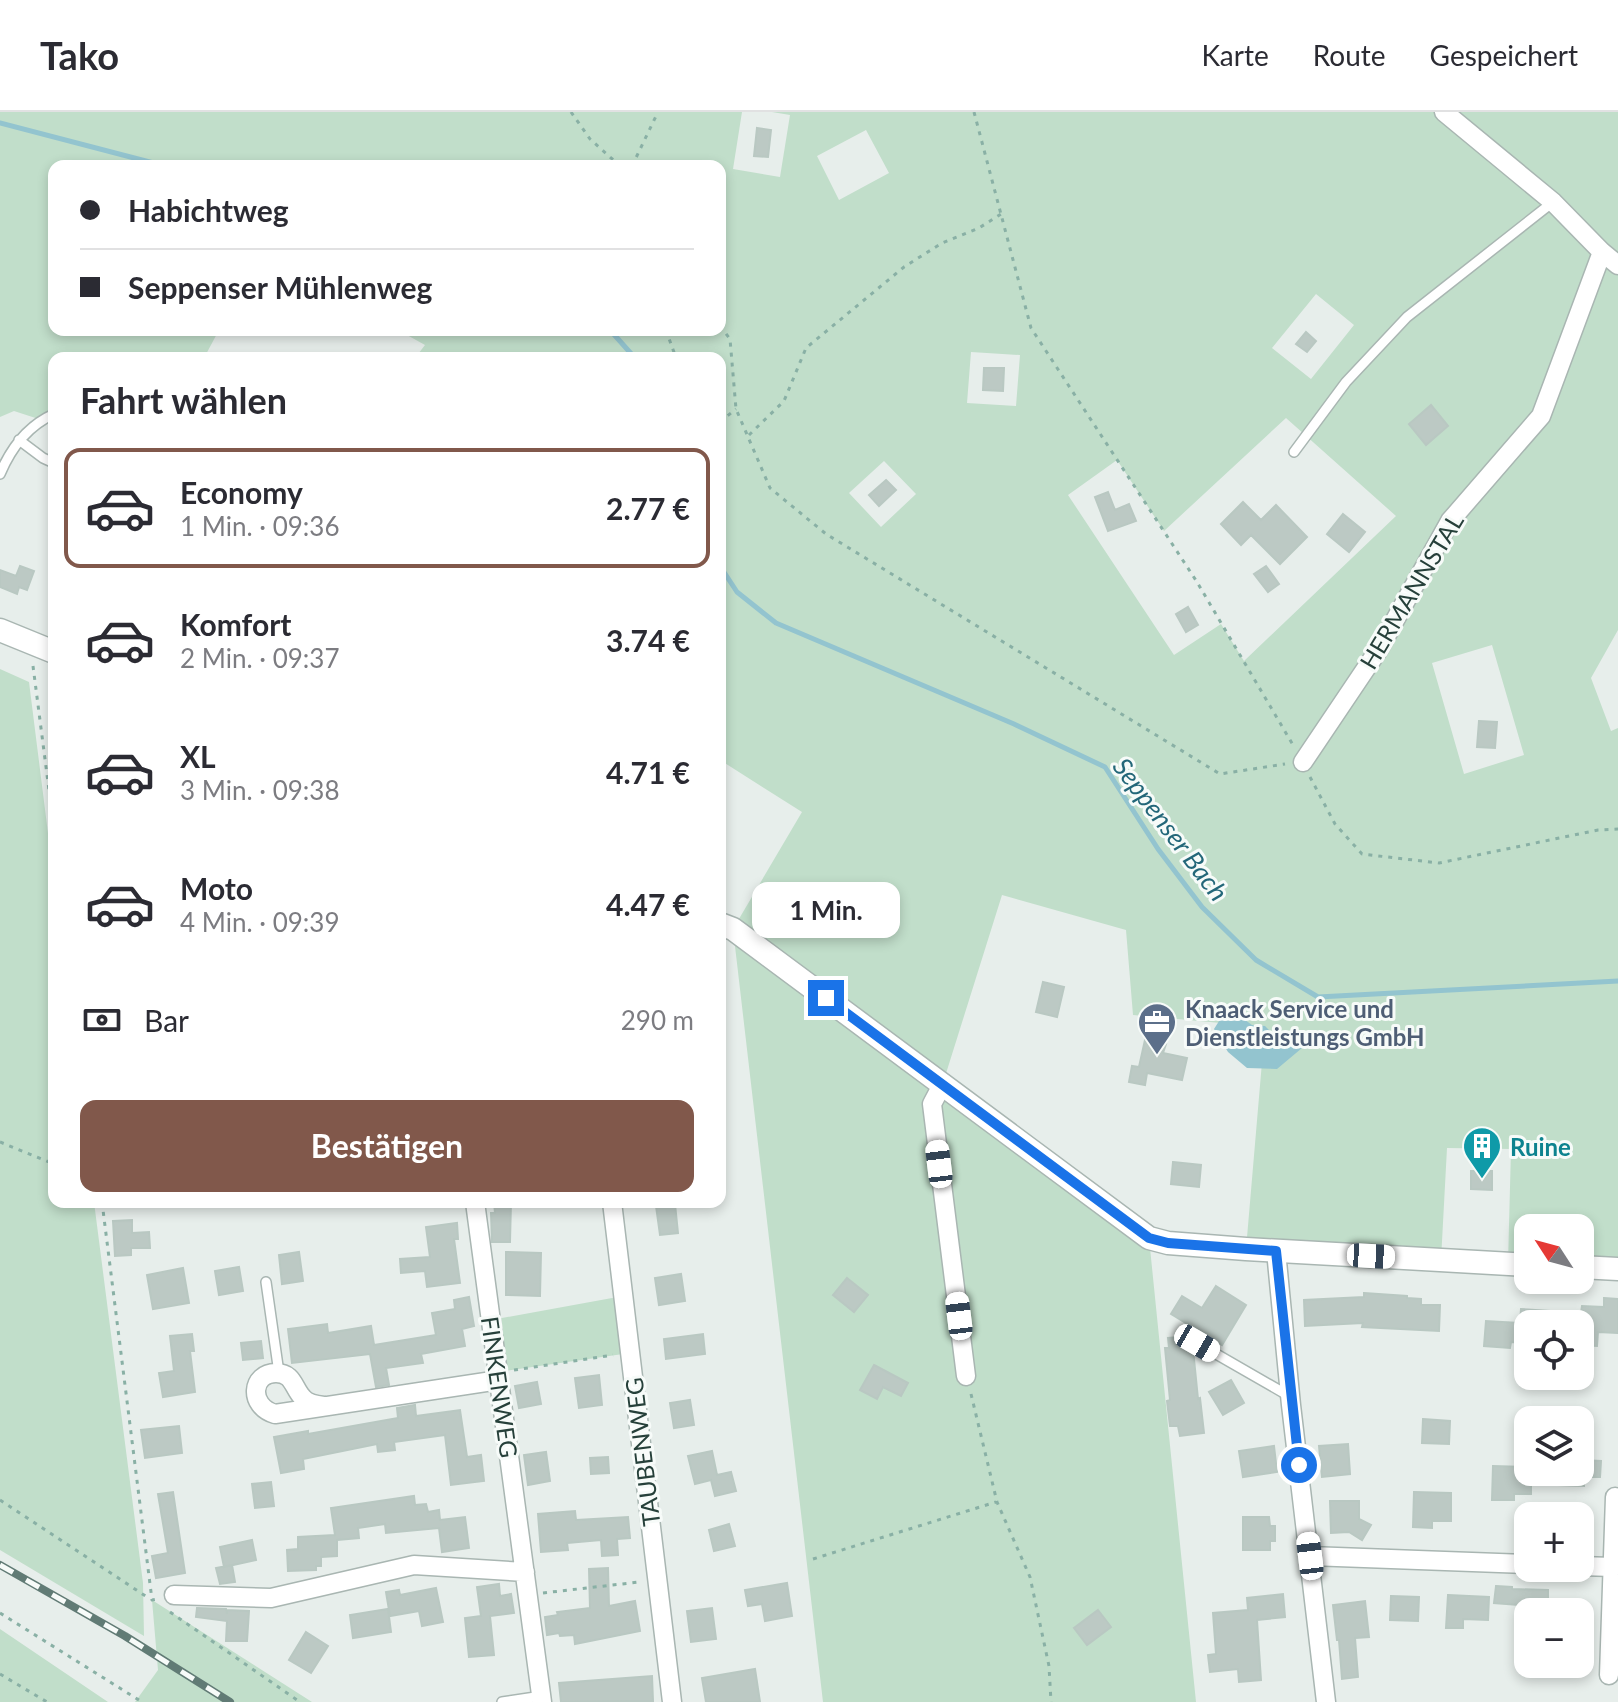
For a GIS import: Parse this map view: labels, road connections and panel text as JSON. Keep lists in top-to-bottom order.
{
  "streets": {
    "street": ["HERMANNSTAL", "FINKENWEG", "TAUBENWEG"]
  },
  "water": ["Seppenser Bach"],
  "places": {
    "office": ["Knaack Service und Dienstleistungs GmbH"],
    "building": ["Ruine"]
  },
  "north": "top left",
  "page": {
    "header": "Tako",
    "nav": ["Karte", "Route", "Gespeichert"],
    "banner": ["Habichtweg", "Seppenser Mühlenweg"],
    "heading": "Fahrt wählen",
    "list": [
      {
        "name": "Economy",
        "note": "1 Min. · 09:36",
        "value": "2.77 €"
      },
      {
        "name": "Komfort",
        "note": "2 Min. · 09:37",
        "value": "3.74 €"
      },
      {
        "name": "XL",
        "note": "3 Min. · 09:38",
        "value": "4.71 €"
      },
      {
        "name": "Moto",
        "note": "4 Min. · 09:39",
        "value": "4.47 €"
      }
    ],
    "bubble": "1 Min.",
    "pay": ["Bar", "290 m"],
    "buttons": "Bestätigen",
    "map_buttons": ["+", "−"]
  }
}
